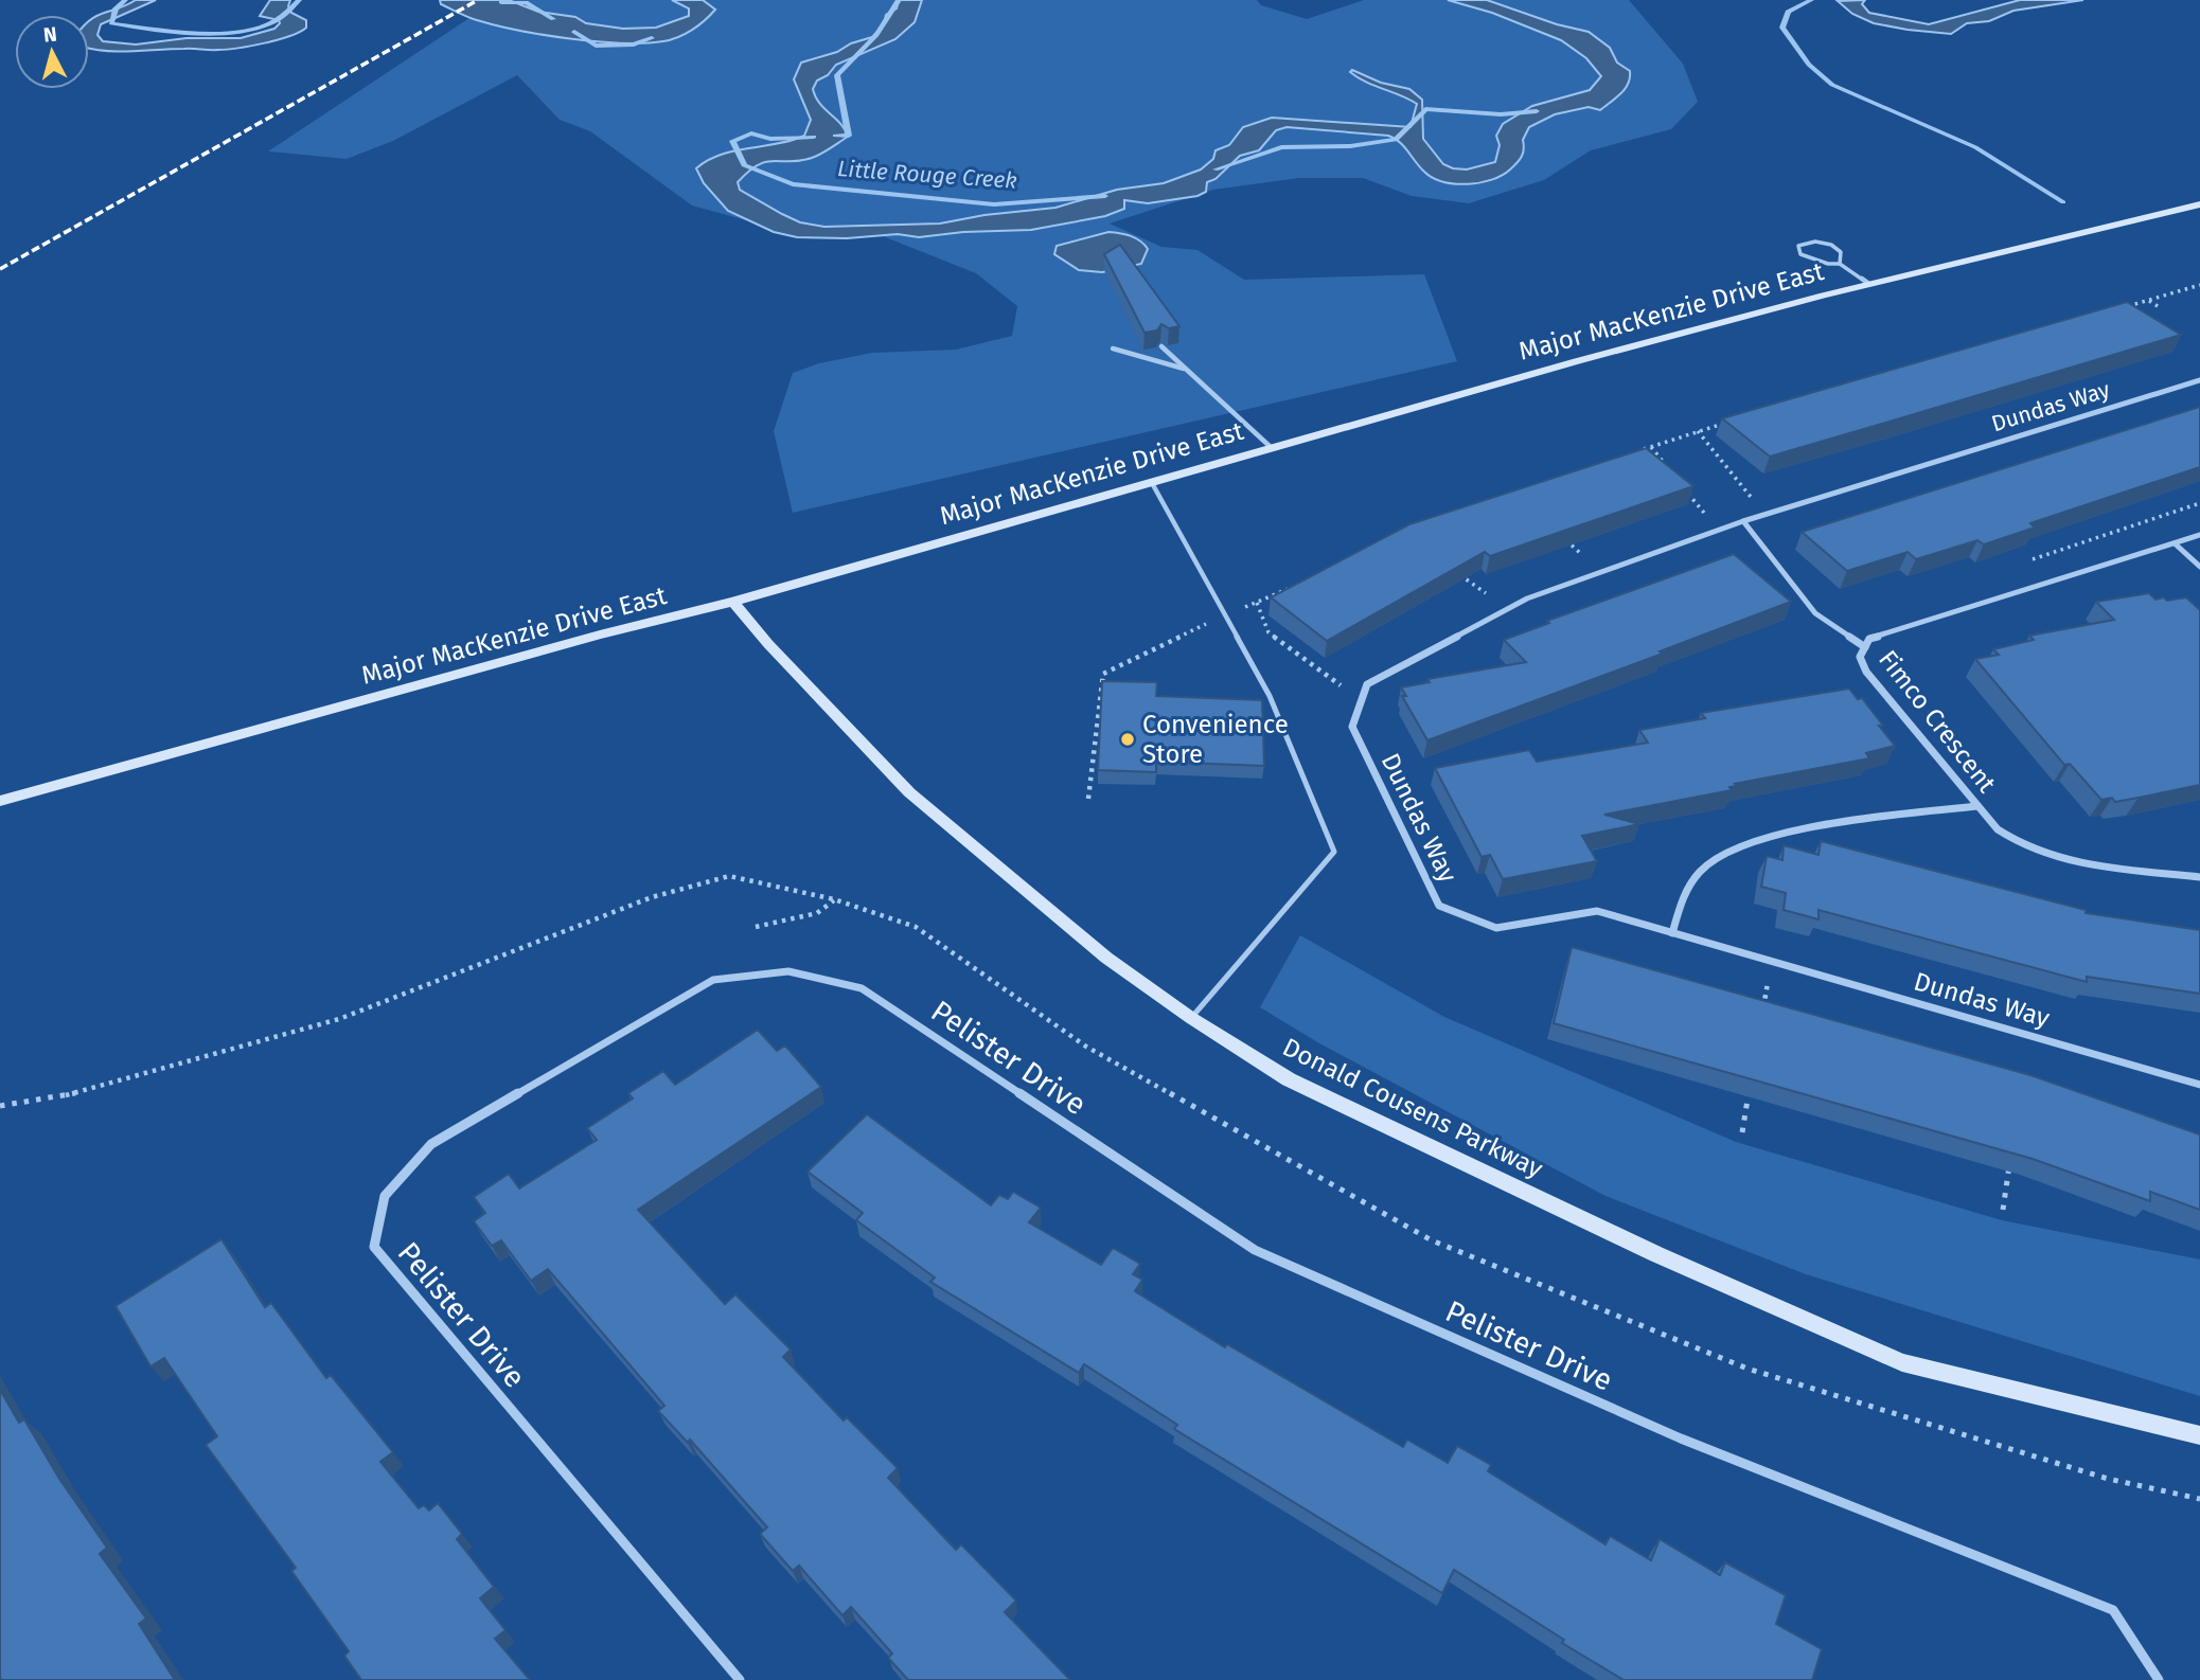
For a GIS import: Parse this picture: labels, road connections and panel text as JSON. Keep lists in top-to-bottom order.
{
  "streets": {
    "main road": ["Major MacKenzie Drive East", "Donald Cousens Parkway"],
    "street": ["Dundas Way", "Fimco Crescent", "Pelister Drive"]
  },
  "crossings": [
    ["Major MacKenzie Drive East", "Donald Cousens Parkway"]
  ],
  "water": ["Little Rouge Creek"],
  "places": ["Convenience Store"],
  "north": "top"
}
